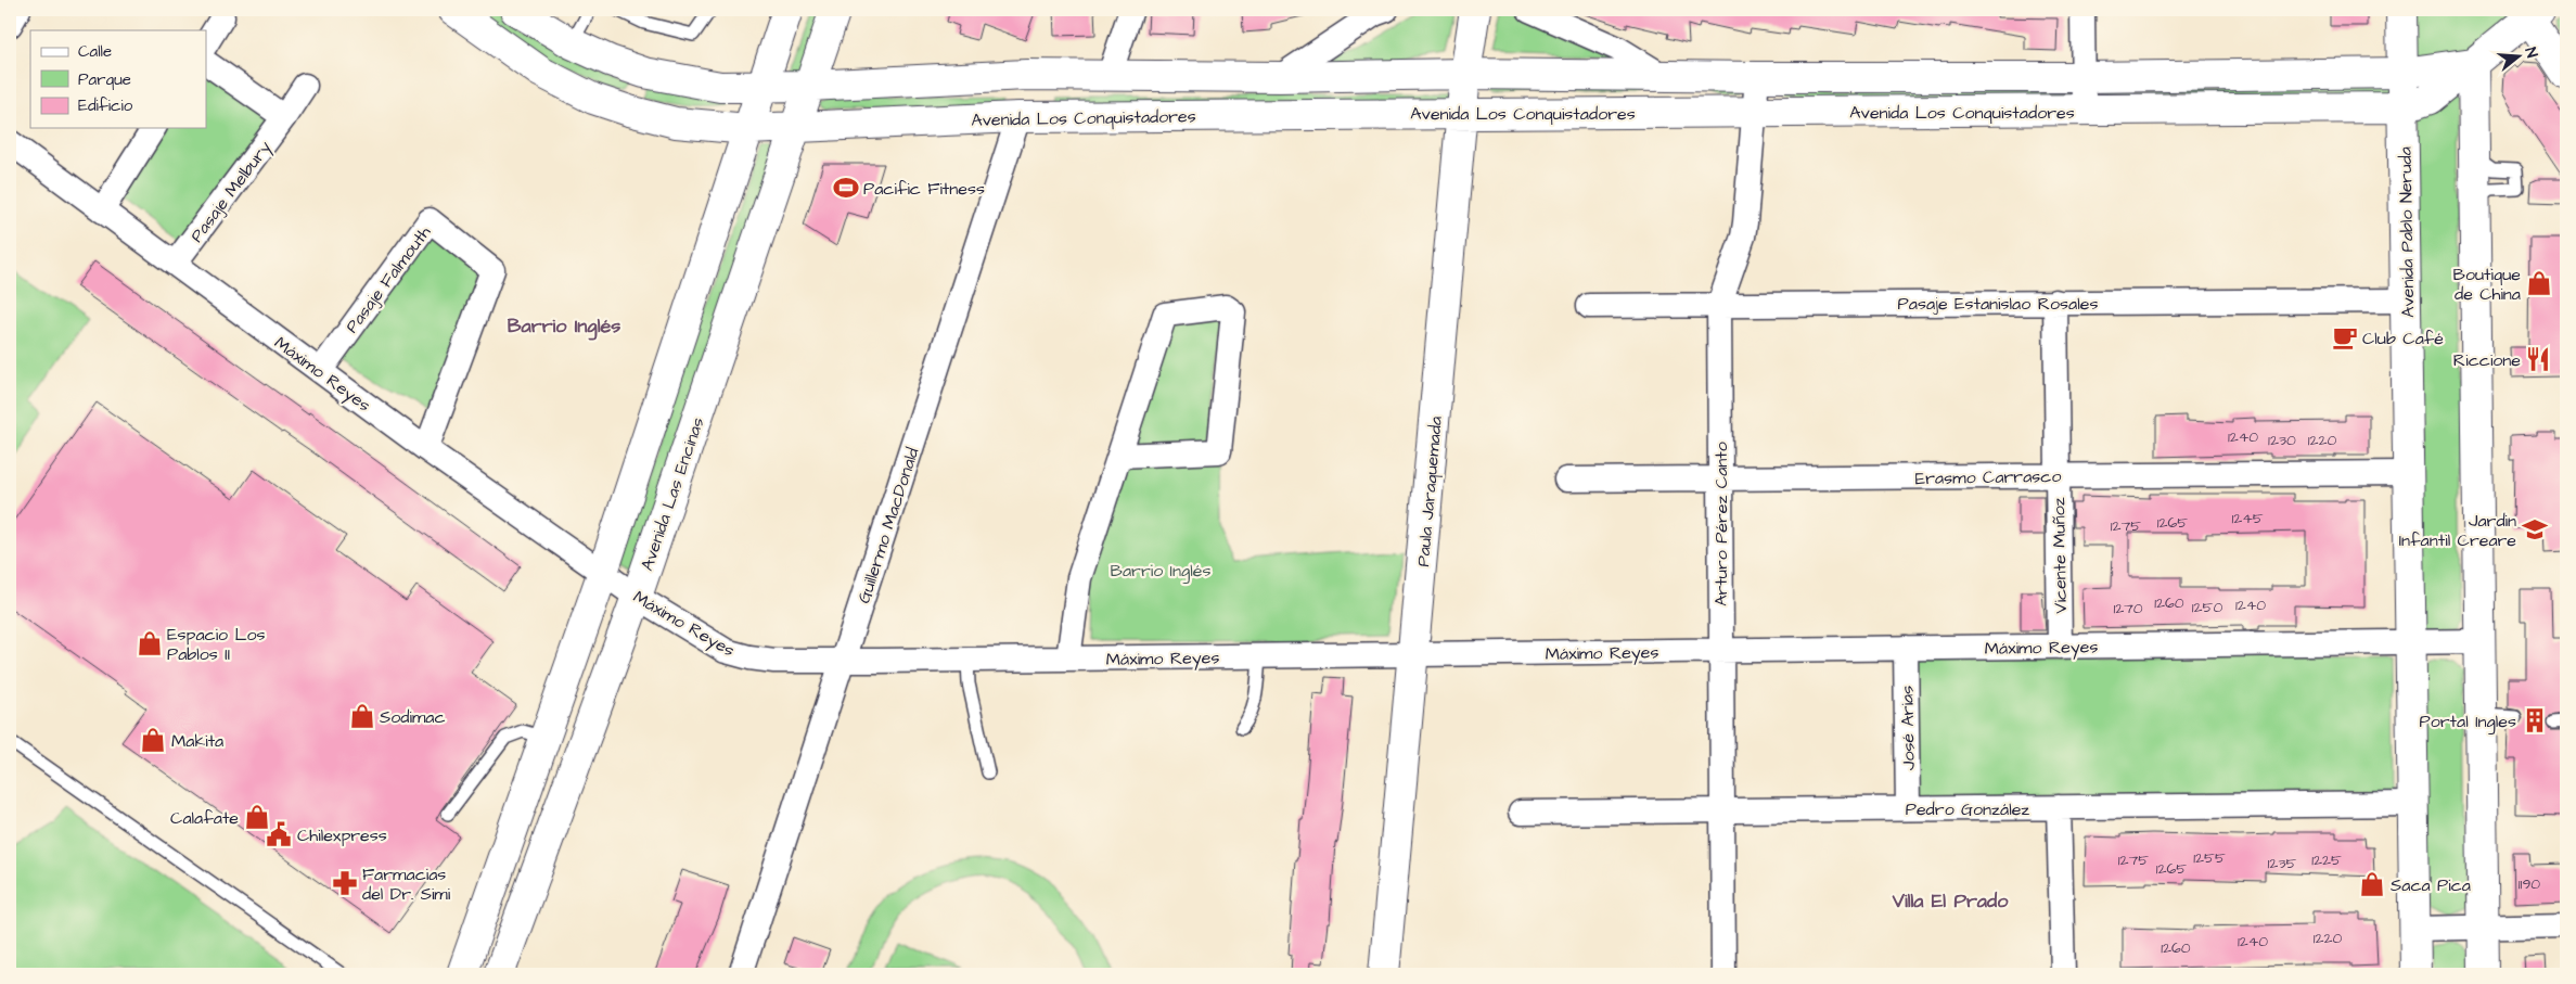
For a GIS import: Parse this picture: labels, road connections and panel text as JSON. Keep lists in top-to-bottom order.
{
  "streets": {
    "street": [
      "Avenida Los Conquistadores",
      "Pasaje Melbury",
      "Avenida Pablo Neruda",
      "Pasaje Falmouth",
      "Pasaje Estanislao Rosales",
      "Máximo Reyes",
      "Erasmo Carrasco",
      "Paula Jaraquemada",
      "Avenida Las Encinas",
      "Arturo Pérez Canto",
      "Guillermo MacDonald",
      "Vicente Muñoz",
      "José Arias",
      "Pedro González"
    ]
  },
  "crossings": [
    ["Avenida Los Conquistadores", "Avenida Pablo Neruda"],
    ["Avenida Los Conquistadores", "Paula Jaraquemada"],
    ["Avenida Los Conquistadores", "Avenida Las Encinas"],
    ["Avenida Los Conquistadores", "Arturo Pérez Canto"],
    ["Avenida Los Conquistadores", "Guillermo MacDonald"],
    ["Pasaje Melbury", "Máximo Reyes"],
    ["Avenida Pablo Neruda", "Pasaje Estanislao Rosales"],
    ["Avenida Pablo Neruda", "Máximo Reyes"],
    ["Avenida Pablo Neruda", "Erasmo Carrasco"],
    ["Avenida Pablo Neruda", "Pedro González"],
    ["Pasaje Falmouth", "Máximo Reyes"],
    ["Pasaje Estanislao Rosales", "Arturo Pérez Canto"],
    ["Pasaje Estanislao Rosales", "Vicente Muñoz"],
    ["Máximo Reyes", "Paula Jaraquemada"],
    ["Máximo Reyes", "Avenida Las Encinas"],
    ["Máximo Reyes", "Arturo Pérez Canto"],
    ["Máximo Reyes", "Guillermo MacDonald"],
    ["Máximo Reyes", "Vicente Muñoz"],
    ["Máximo Reyes", "José Arias"],
    ["Erasmo Carrasco", "Arturo Pérez Canto"],
    ["Erasmo Carrasco", "Vicente Muñoz"],
    ["Arturo Pérez Canto", "Pedro González"],
    ["José Arias", "Pedro González"]
  ],
  "districts": ["Barrio Inglés", "Villa El Prado"],
  "parks": ["Barrio Inglés"],
  "places": {
    "sports": ["Pacific Fitness"],
    "shop": [
      "Boutique de China",
      "Espacio Los Pablos II",
      "Sodimac",
      "Makita",
      "Calafate",
      "Saca Pica"
    ],
    "cafe": ["Club Café"],
    "restaurant": ["Riccione"],
    "school or university": ["Jardin Infantil Creare"],
    "building": ["Portal Ingles"],
    "public building": ["Chilexpress"],
    "pharmacy": ["Farmacias del Dr. Simi"]
  },
  "house_numbers": [
    "1240",
    "1230",
    "1220",
    "1245",
    "1265",
    "1275",
    "1260",
    "1240",
    "1250",
    "1270",
    "1255",
    "1275",
    "1225",
    "1235",
    "1265",
    "1190",
    "1220",
    "1240",
    "1260"
  ],
  "legend": ["Calle", "Parque", "Edificio"],
  "north": "right"
}
